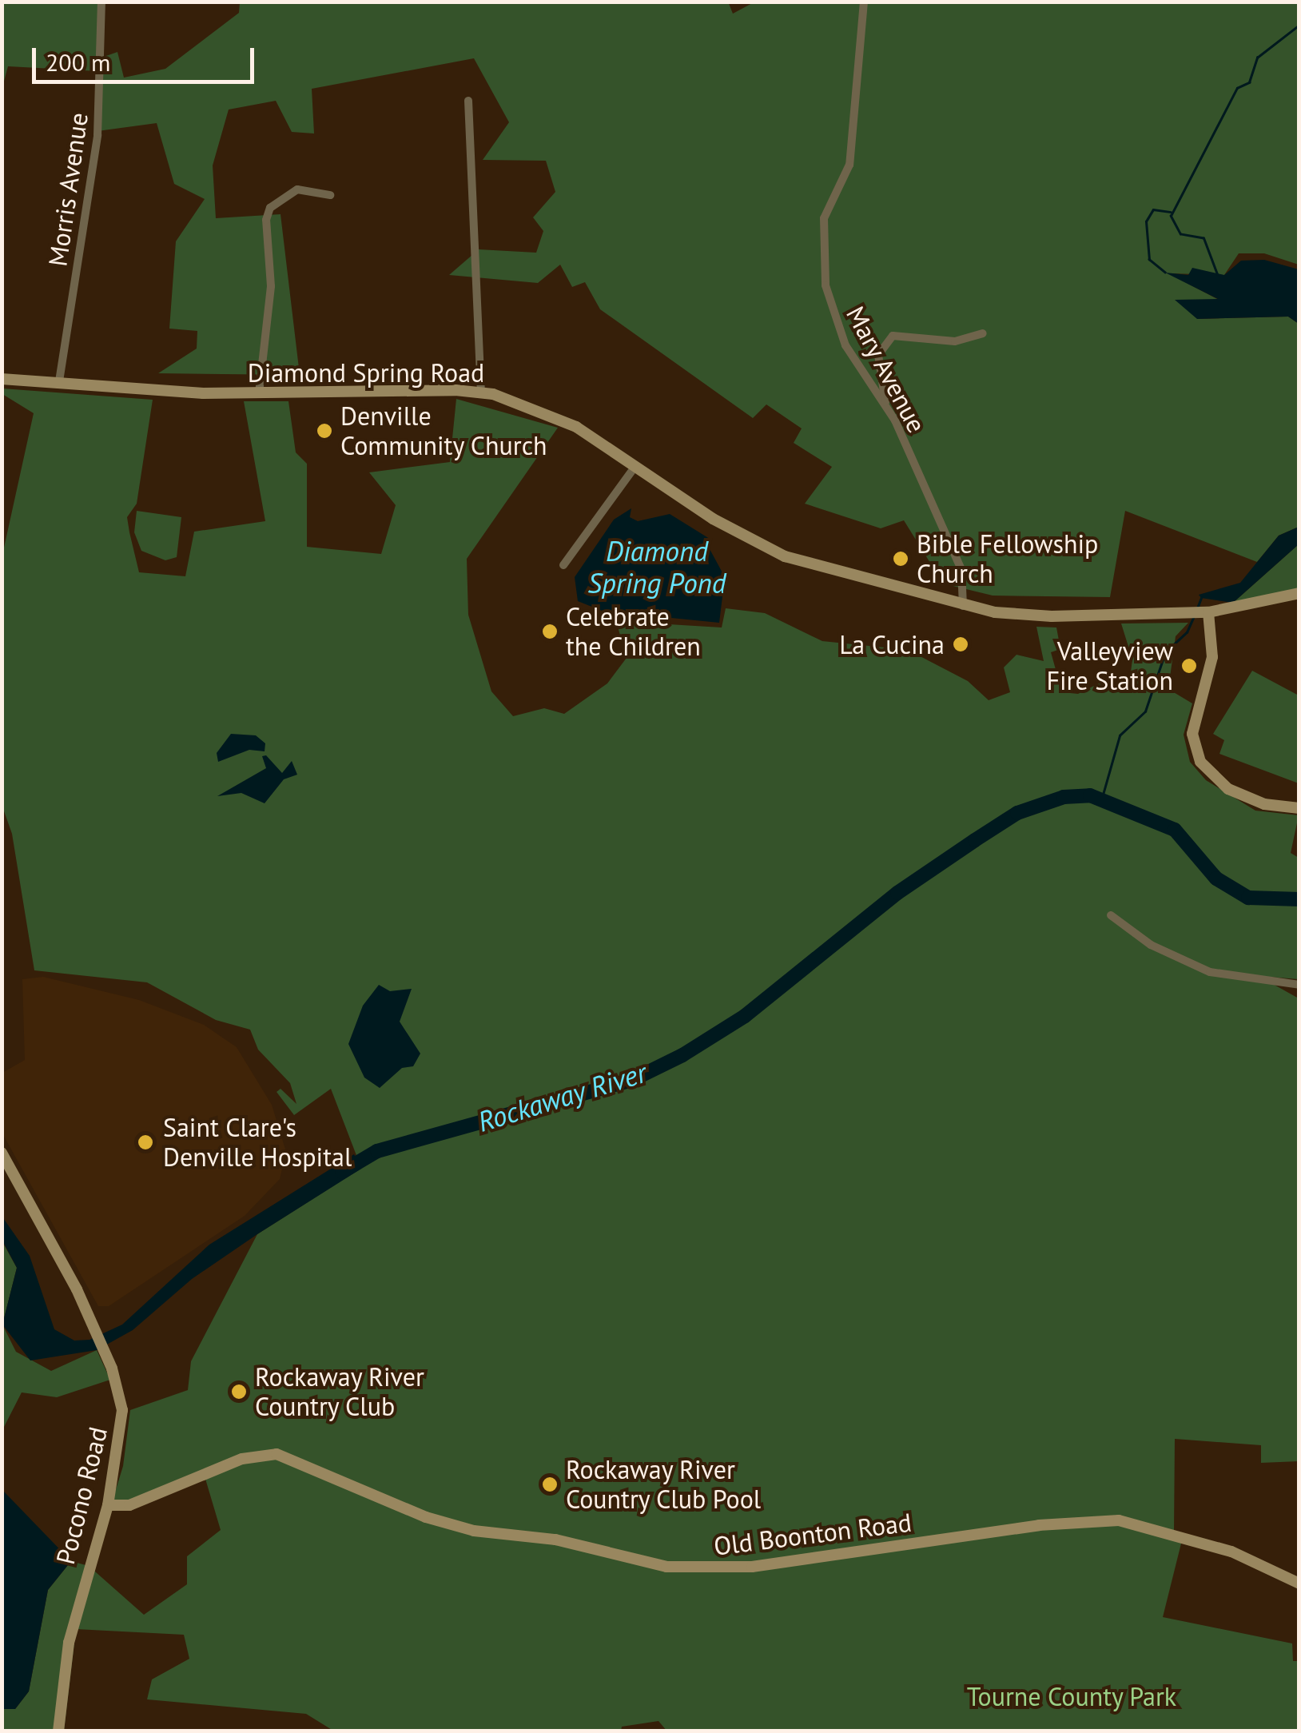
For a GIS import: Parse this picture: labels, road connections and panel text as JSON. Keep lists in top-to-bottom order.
{
  "streets": {
    "street": [
      "Morris Avenue",
      "Mary Avenue",
      "Diamond Spring Road",
      "Pocono Road",
      "Old Boonton Road"
    ]
  },
  "crossings": [
    ["Morris Avenue", "Diamond Spring Road"],
    ["Mary Avenue", "Diamond Spring Road"],
    ["Pocono Road", "Old Boonton Road"]
  ],
  "water": ["Diamond Spring Pond", "Rockaway River"],
  "parks": ["Tourne County Park"],
  "places": [
    "Denville Community Church",
    "Bible Fellowship Church",
    "Celebrate the Children",
    "La Cucina",
    "Valleyview Fire Station",
    "Saint Clare's Denville Hospital",
    "Rockaway River Country Club",
    "Rockaway River Country Club Pool"
  ],
  "scale_bar": "200 m"
}
